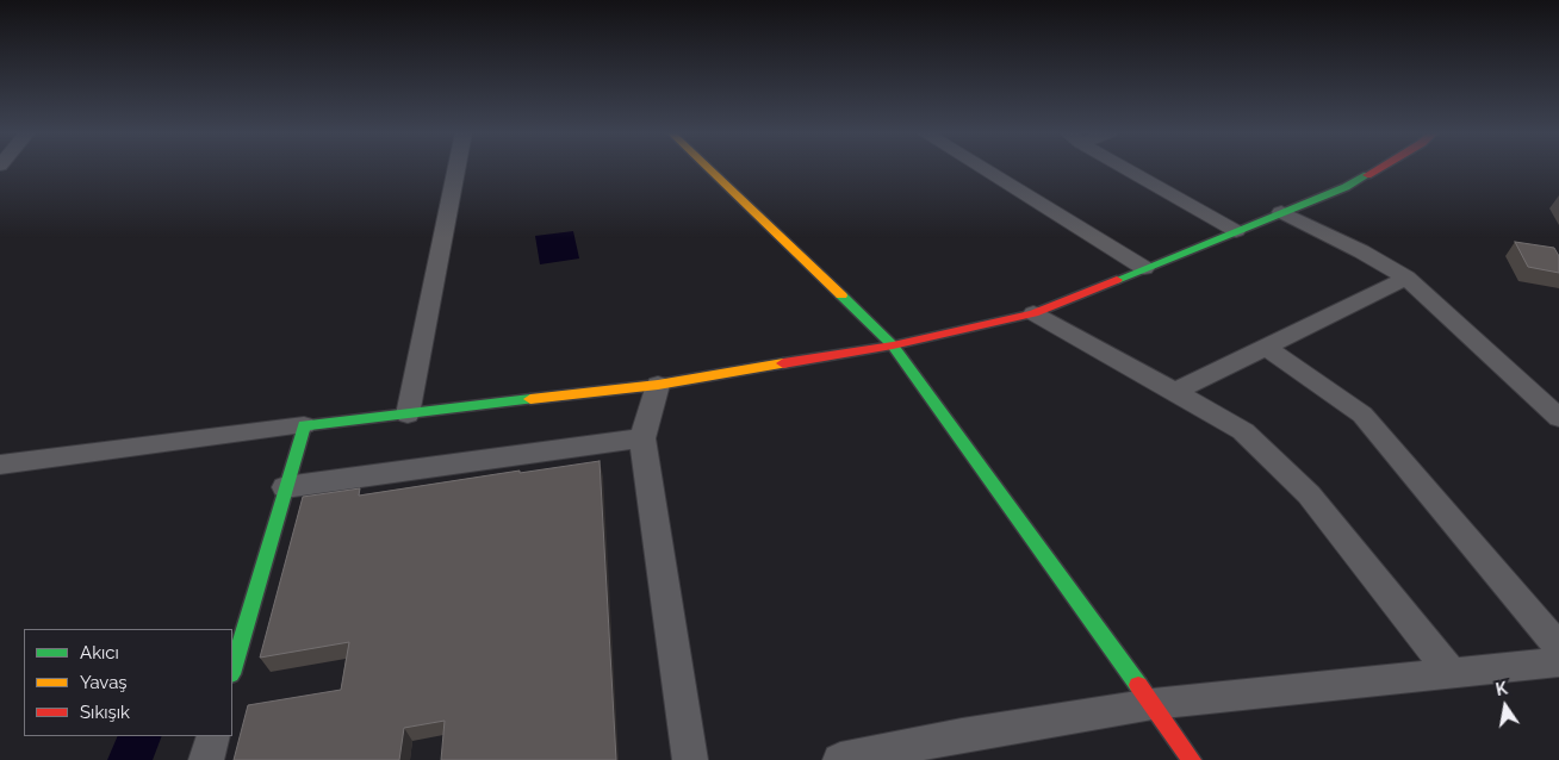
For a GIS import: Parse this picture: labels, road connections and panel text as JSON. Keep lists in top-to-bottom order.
{
  "legend": ["Akıcı", "Yavaş", "Sıkışık"],
  "north": "top"
}
